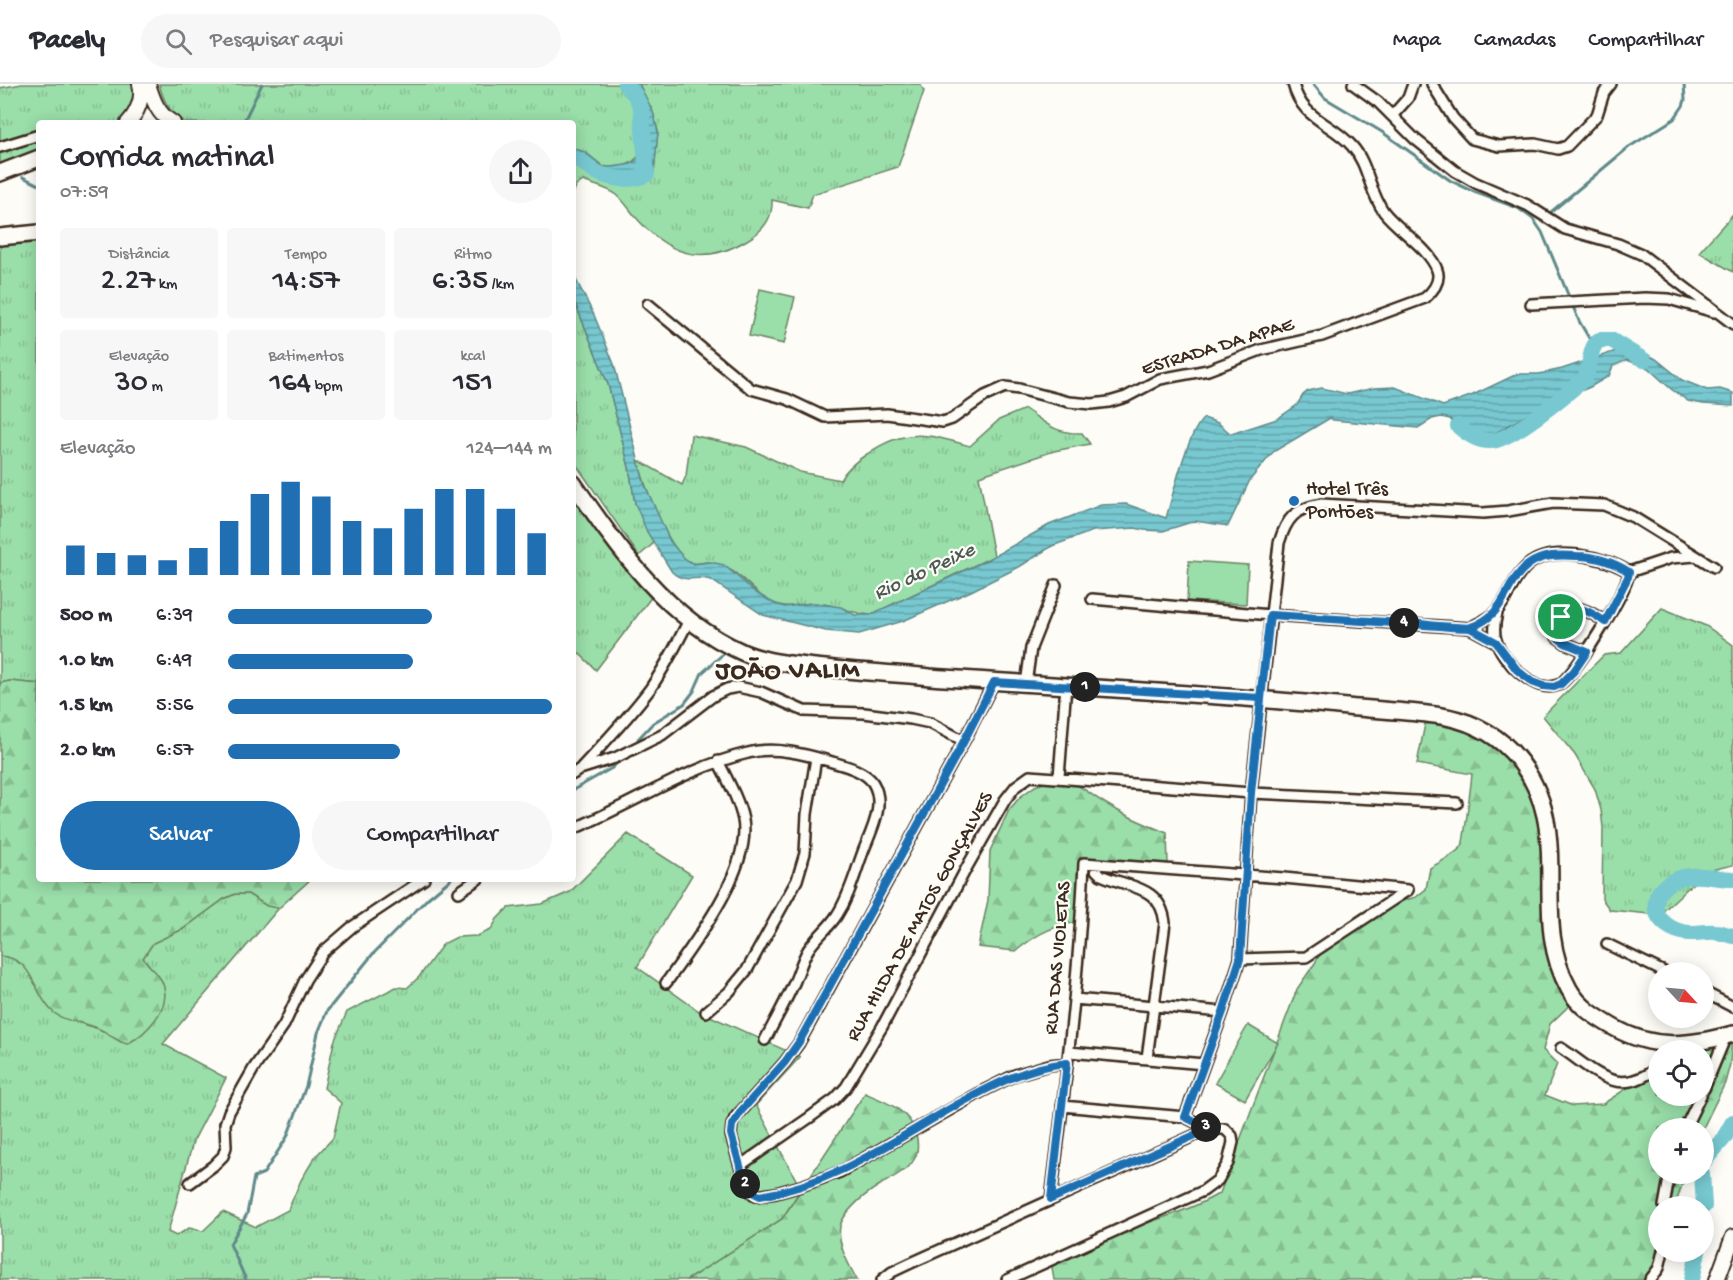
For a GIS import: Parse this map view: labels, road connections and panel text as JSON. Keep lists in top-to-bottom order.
{
  "streets": {
    "street": ["ESTRADA DA APAE", "RUA HILDA DE MATOS GONÇALVES", "RUA DAS VIOLETAS"]
  },
  "districts": ["JOÃO VALIM"],
  "water": ["Rio do Peixe"],
  "places": ["Hotel Três Pontões"],
  "north": "bottom right",
  "page": {
    "header": "Pacely",
    "search": "Pesquisar aqui",
    "nav": ["Mapa", "Camadas", "Compartilhar"],
    "heading": ["Corrida matinal", "07:59"],
    "stats": [
      ["Distância", "2.27 km"],
      ["Tempo", "14:57"],
      ["Ritmo", "6:35 /km"],
      ["Elevação", "30 m"],
      ["Batimentos", "164 bpm"],
      ["kcal", "151"]
    ],
    "chart": ["Elevação", "124–144 m"],
    "list": [
      {
        "name": "500 m",
        "note": "6:39"
      },
      {
        "name": "1.0 km",
        "note": "6:49"
      },
      {
        "name": "1.5 km",
        "note": "5:56"
      },
      {
        "name": "2.0 km",
        "note": "6:57"
      }
    ],
    "pins": [
      "4",
      "1",
      "3",
      "2"
    ],
    "buttons": ["Salvar", "Compartilhar"],
    "map_buttons": ["+", "−"]
  }
}
